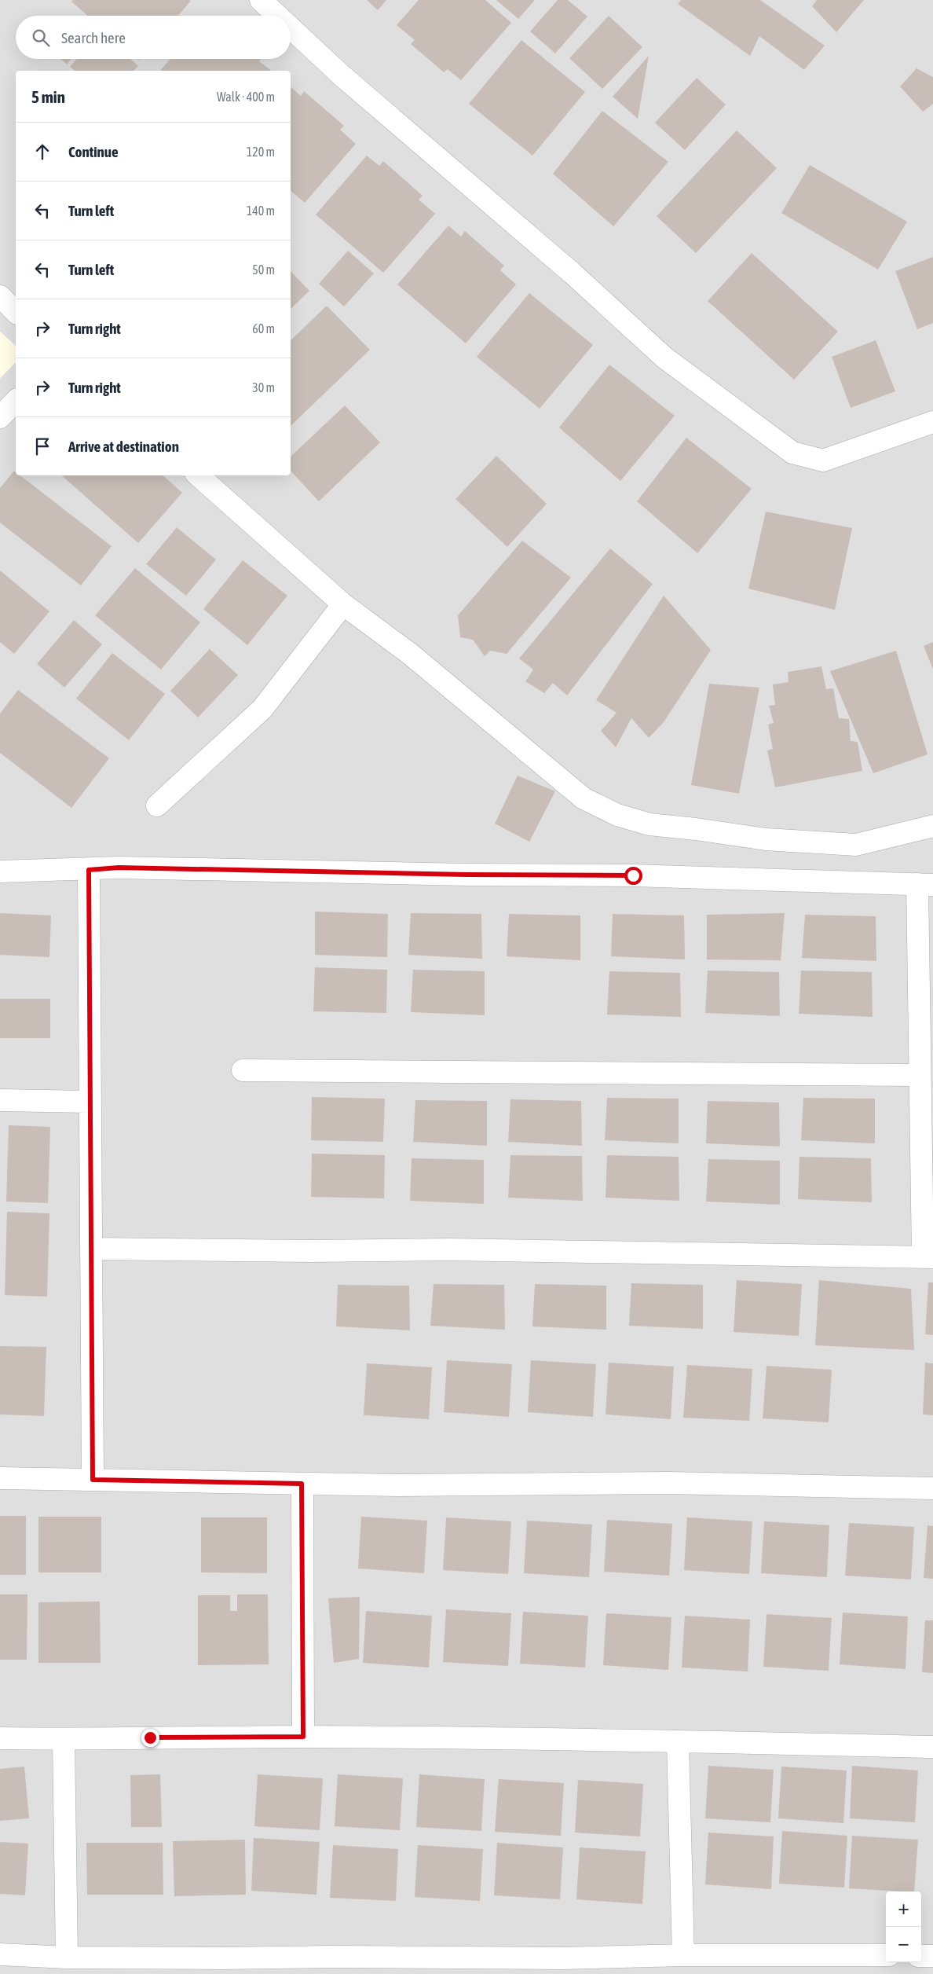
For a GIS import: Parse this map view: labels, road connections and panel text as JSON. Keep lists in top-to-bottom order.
{
  "page": {
    "search": "Search here",
    "heading": ["5 min", "Walk · 400 m"],
    "list": [
      ["Continue", "120 m"],
      ["Turn left", "140 m"],
      ["Turn left", "50 m"],
      ["Turn right", "60 m"],
      ["Turn right", "30 m"],
      "Arrive at destination"
    ],
    "map_buttons": ["+", "−"]
  }
}
